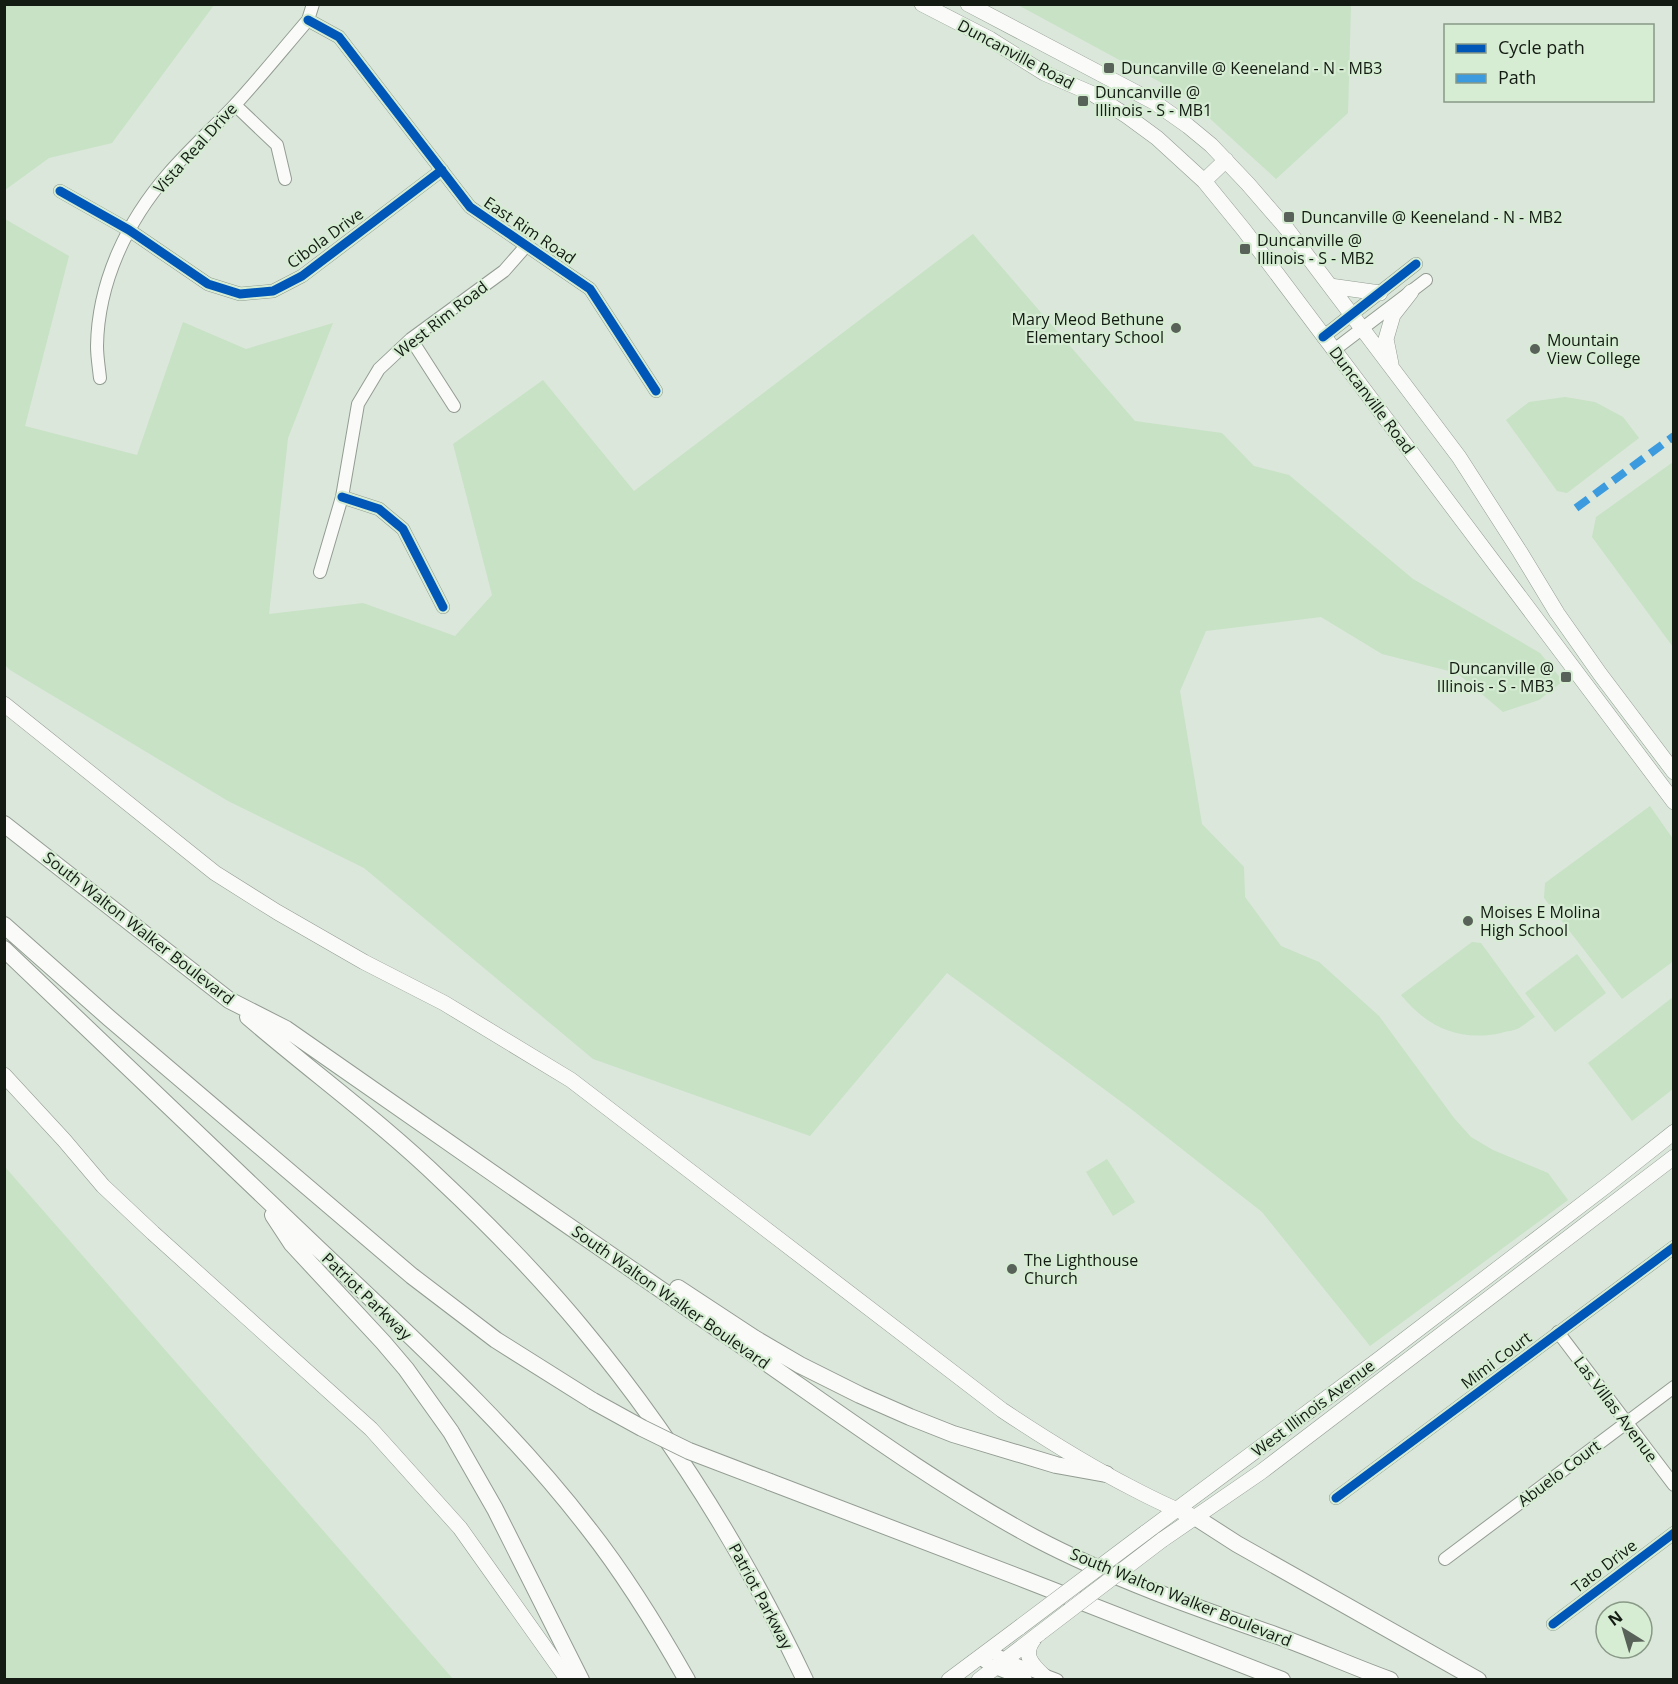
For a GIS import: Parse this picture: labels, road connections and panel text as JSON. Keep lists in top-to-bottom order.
{
  "streets": {
    "highway": ["South Walton Walker Boulevard", "Patriot Parkway"],
    "main road": ["Duncanville Road", "West Illinois Avenue"],
    "street": [
      "Vista Real Drive",
      "East Rim Road",
      "Cibola Drive",
      "West Rim Road",
      "Mimi Court",
      "Las Villas Avenue",
      "Abuelo Court",
      "Tato Drive"
    ]
  },
  "crossings": [
    ["Vista Real Drive", "East Rim Road"],
    ["Vista Real Drive", "Cibola Drive"],
    ["East Rim Road", "Cibola Drive"],
    ["East Rim Road", "West Rim Road"],
    ["South Walton Walker Boulevard", "Patriot Parkway"],
    ["Mimi Court", "Las Villas Avenue"],
    ["Las Villas Avenue", "Abuelo Court"]
  ],
  "places": {
    "transit": [
      "Duncanville @ Keeneland - N - MB3",
      "Duncanville @ Illinois - S - MB1",
      "Duncanville @ Keeneland - N - MB2",
      "Duncanville @ Illinois - S - MB2",
      "Duncanville @ Illinois - S - MB3"
    ],
    "other": [
      "Mary Meod Bethune Elementary School",
      "Mountain View College",
      "Moises E Molina High School",
      "The Lighthouse Church"
    ]
  },
  "legend": ["Cycle path", "Path"],
  "north": "top left"
}
